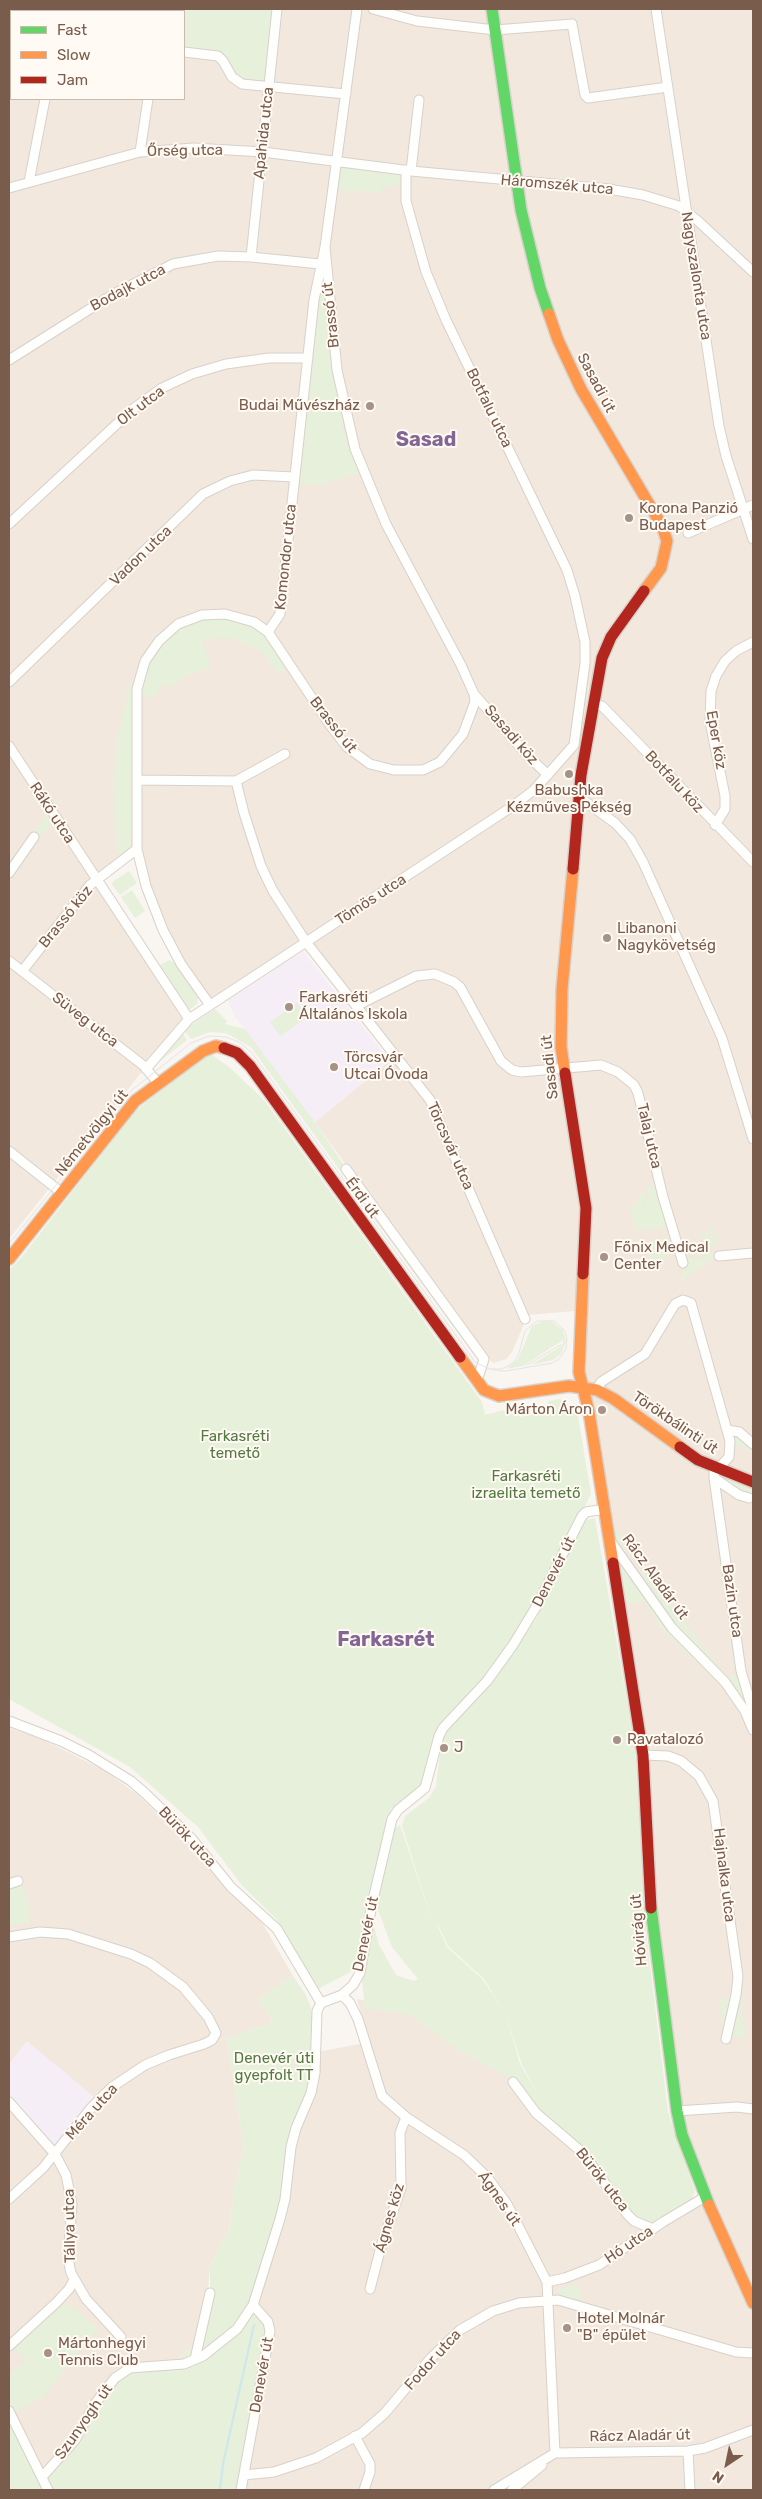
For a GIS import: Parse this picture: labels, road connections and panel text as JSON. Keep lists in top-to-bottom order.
{
  "streets": {
    "street": [
      "Apahida utca",
      "Őrség utca",
      "Háromszék utca",
      "Nagyszalonta utca",
      "Bodajk utca",
      "Brassó út",
      "Sasadi út",
      "Olt utca",
      "Botfalu utca",
      "Vadon utca",
      "Komondor utca",
      "Sasadi köz",
      "Eper köz",
      "Botfalu köz",
      "Rákó utca",
      "Tömös utca",
      "Brassó köz",
      "Süveg utca",
      "Németvölgyi út",
      "Talaj utca",
      "Törcsvár utca",
      "Érdi út",
      "Törökbálinti út",
      "Denevér út",
      "Rácz Aladár út",
      "Bazin utca",
      "Bürök utca",
      "Hajnalka utca",
      "Hóvirág út",
      "Méra utca",
      "Ágnes út",
      "Ágnes köz",
      "Tállya utca",
      "Hó utca",
      "Fodor utca",
      "Szunyogh út"
    ]
  },
  "crossings": [
    ["Apahida utca", "Őrség utca"],
    ["Apahida utca", "Bodajk utca"],
    ["Őrség utca", "Háromszék utca"],
    ["Őrség utca", "Brassó út"],
    ["Háromszék utca", "Nagyszalonta utca"],
    ["Háromszék utca", "Brassó út"],
    ["Háromszék utca", "Sasadi út"],
    ["Háromszék utca", "Botfalu utca"],
    ["Bodajk utca", "Brassó út"],
    ["Brassó út", "Olt utca"],
    ["Brassó út", "Vadon utca"],
    ["Brassó út", "Komondor utca"],
    ["Brassó út", "Sasadi köz"],
    ["Brassó út", "Tömös utca"],
    ["Brassó út", "Brassó köz"],
    ["Sasadi út", "Botfalu köz"],
    ["Sasadi út", "Talaj utca"],
    ["Sasadi út", "Törökbálinti út"],
    ["Sasadi út", "Rácz Aladár út"],
    ["Vadon utca", "Komondor utca"],
    ["Sasadi köz", "Tömös utca"],
    ["Eper köz", "Botfalu köz"],
    ["Rákó utca", "Brassó köz"],
    ["Tömös utca", "Törcsvár utca"],
    ["Brassó köz", "Süveg utca"],
    ["Süveg utca", "Németvölgyi út"],
    ["Németvölgyi út", "Érdi út"],
    ["Talaj utca", "Törcsvár utca"],
    ["Érdi út", "Törökbálinti út"],
    ["Törökbálinti út", "Rácz Aladár út"],
    ["Törökbálinti út", "Bazin utca"],
    ["Denevér út", "Rácz Aladár út"],
    ["Denevér út", "Bürök utca"],
    ["Denevér út", "Ágnes út"],
    ["Denevér út", "Fodor utca"],
    ["Denevér út", "Szunyogh út"],
    ["Rácz Aladár út", "Hóvirág út"],
    ["Rácz Aladár út", "Ágnes út"],
    ["Bürök utca", "Hó utca"],
    ["Hajnalka utca", "Hóvirág út"],
    ["Hóvirág út", "Hó utca"],
    ["Méra utca", "Tállya utca"],
    ["Ágnes út", "Ágnes köz"],
    ["Ágnes út", "Hó utca"],
    ["Ágnes út", "Fodor utca"]
  ],
  "districts": ["Sasad", "Farkasrét"],
  "parks": ["Farkasréti temető", "Farkasréti izraelita temető", "Denevér úti gyepfolt TT"],
  "places": [
    "Budai Művészház",
    "Korona Panzió Budapest",
    "Babushka Kézműves Pékség",
    "Libanoni Nagykövetség",
    "Farkasréti Általános Iskola",
    "Törcsvár Utcai Óvoda",
    "Főnix Medical Center",
    "Márton Áron",
    "Ravatalozó",
    "J",
    "Hotel Molnár \"B\" épület",
    "Mártonhegyi Tennis Club"
  ],
  "legend": ["Fast", "Slow", "Jam"],
  "north": "bottom left"
}
